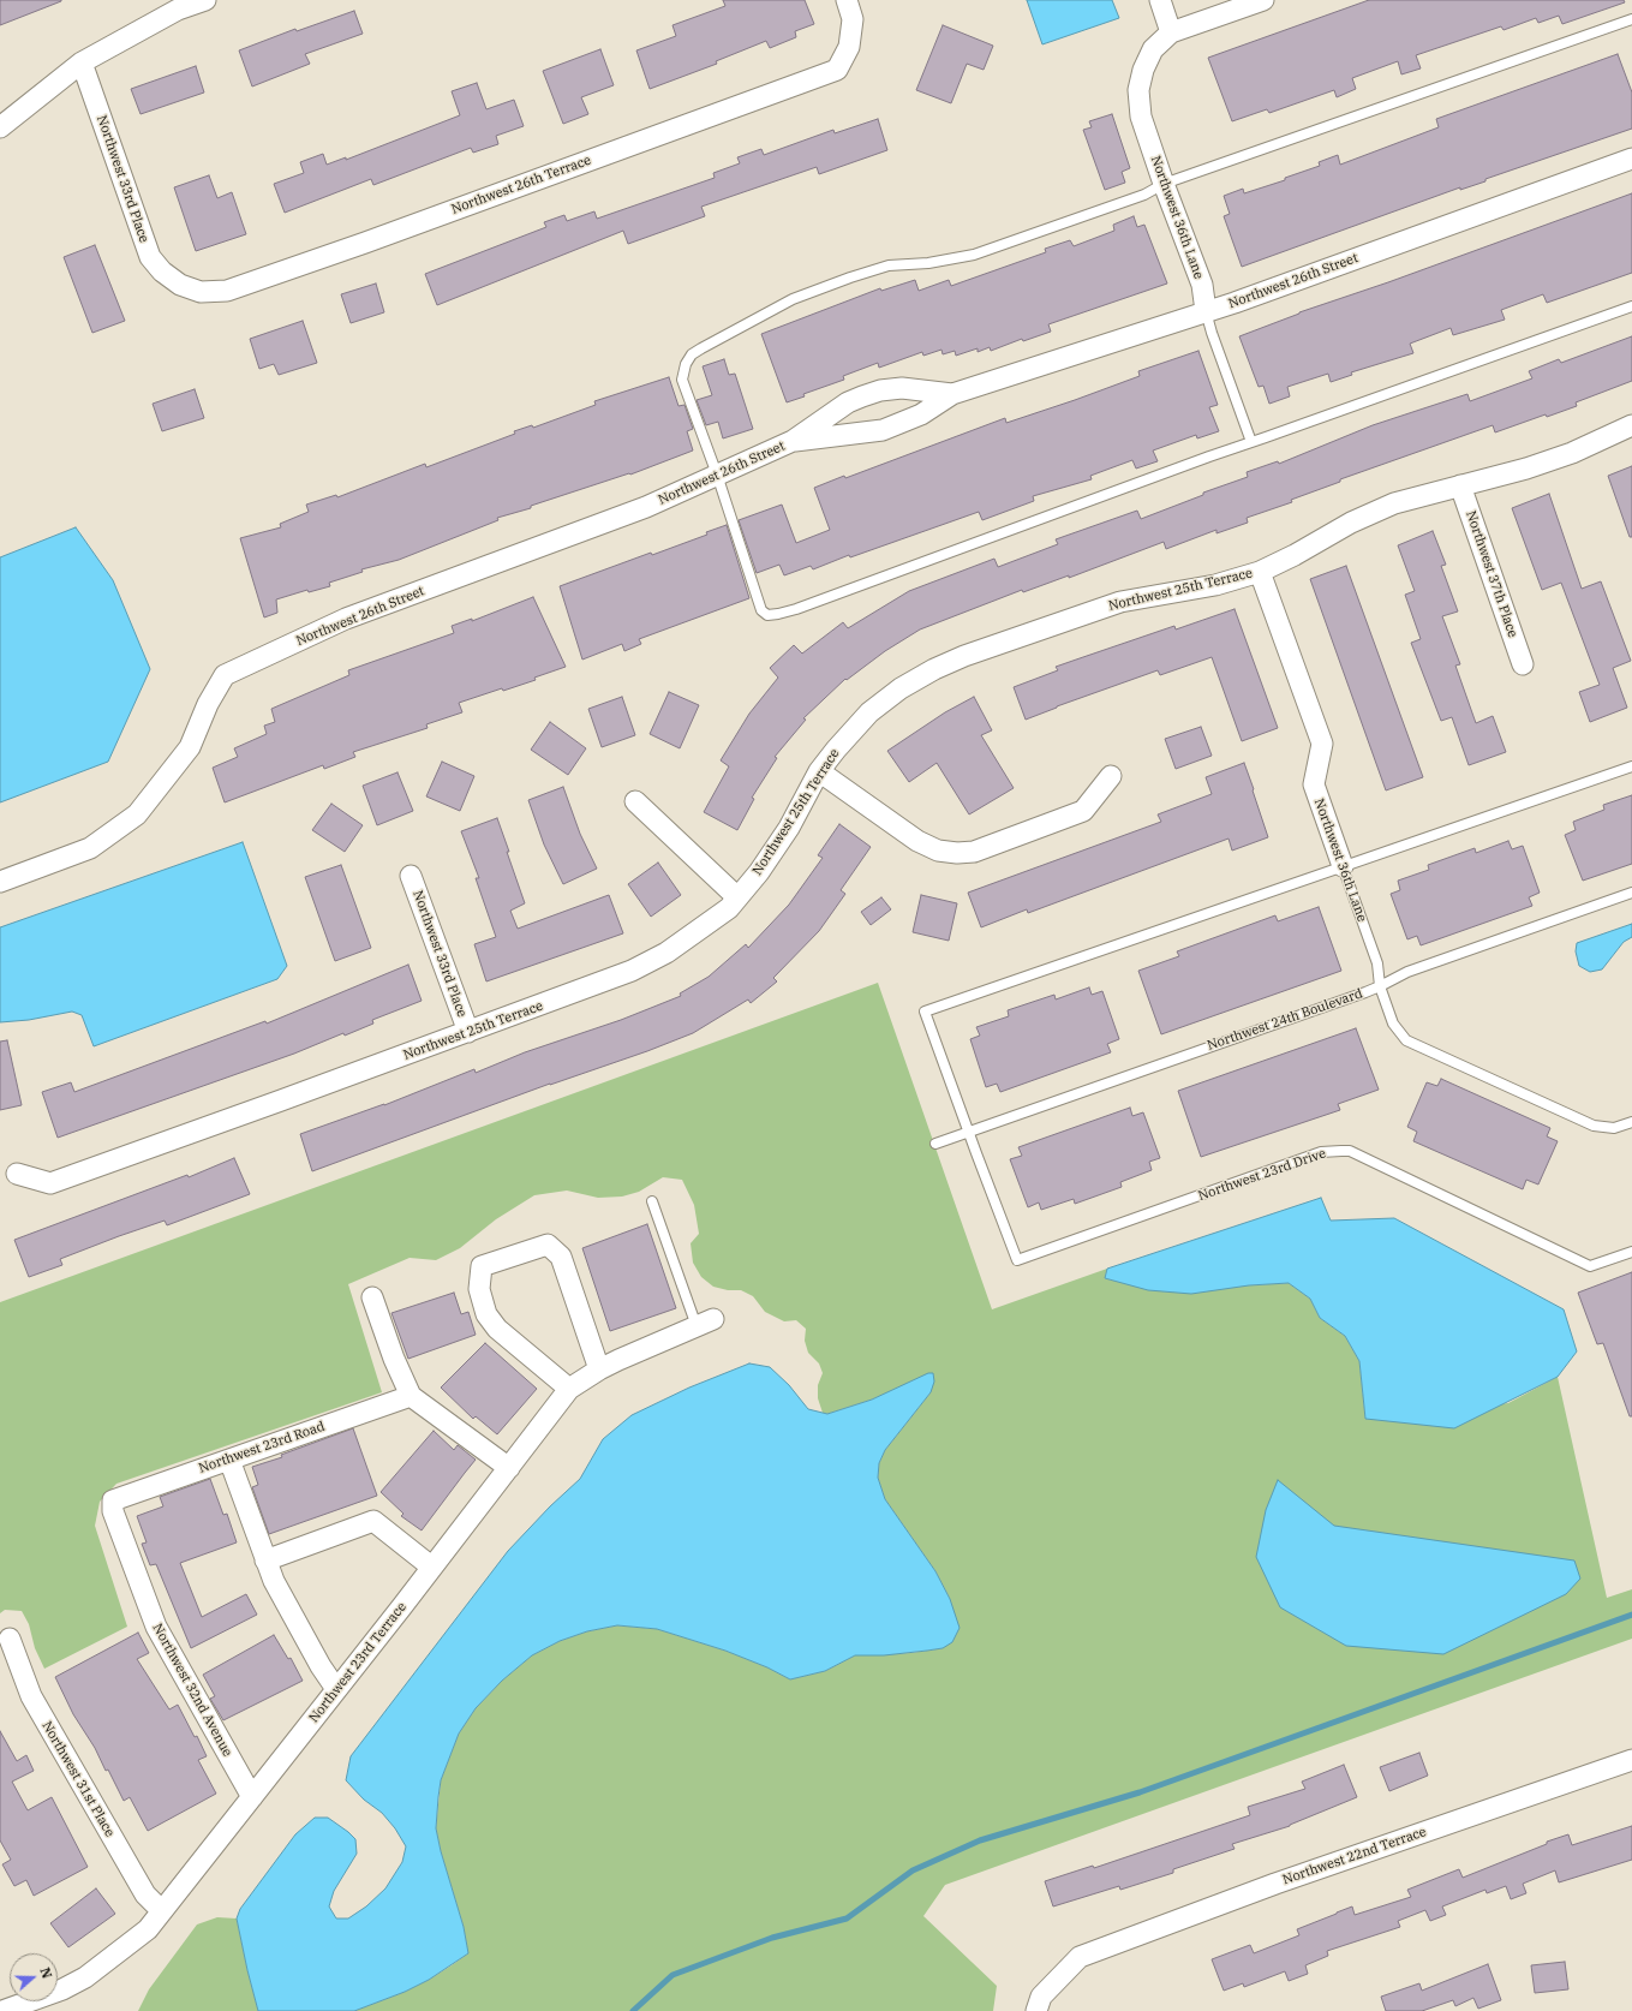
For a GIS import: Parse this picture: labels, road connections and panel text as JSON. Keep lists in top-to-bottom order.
{
  "streets": {
    "street": [
      "Northwest 33rd Place",
      "Northwest 26th Terrace",
      "Northwest 36th Lane",
      "Northwest 26th Street",
      "Northwest 37th Place",
      "Northwest 25th Terrace",
      "Northwest 23rd Road",
      "Northwest 23rd Terrace",
      "Northwest 32nd Avenue",
      "Northwest 31st Place",
      "Northwest 22nd Terrace"
    ],
    "lane": ["Northwest 24th Boulevard", "Northwest 23rd Drive"]
  },
  "crossings": [
    ["Northwest 33rd Place", "Northwest 26th Terrace"],
    ["Northwest 33rd Place", "Northwest 25th Terrace"],
    ["Northwest 36th Lane", "Northwest 26th Street"],
    ["Northwest 36th Lane", "Northwest 25th Terrace"],
    ["Northwest 36th Lane", "Northwest 24th Boulevard"],
    ["Northwest 37th Place", "Northwest 25th Terrace"],
    ["Northwest 24th Boulevard", "Northwest 23rd Drive"],
    ["Northwest 23rd Road", "Northwest 32nd Avenue"],
    ["Northwest 23rd Terrace", "Northwest 32nd Avenue"],
    ["Northwest 23rd Terrace", "Northwest 31st Place"]
  ],
  "north": "right"
}
